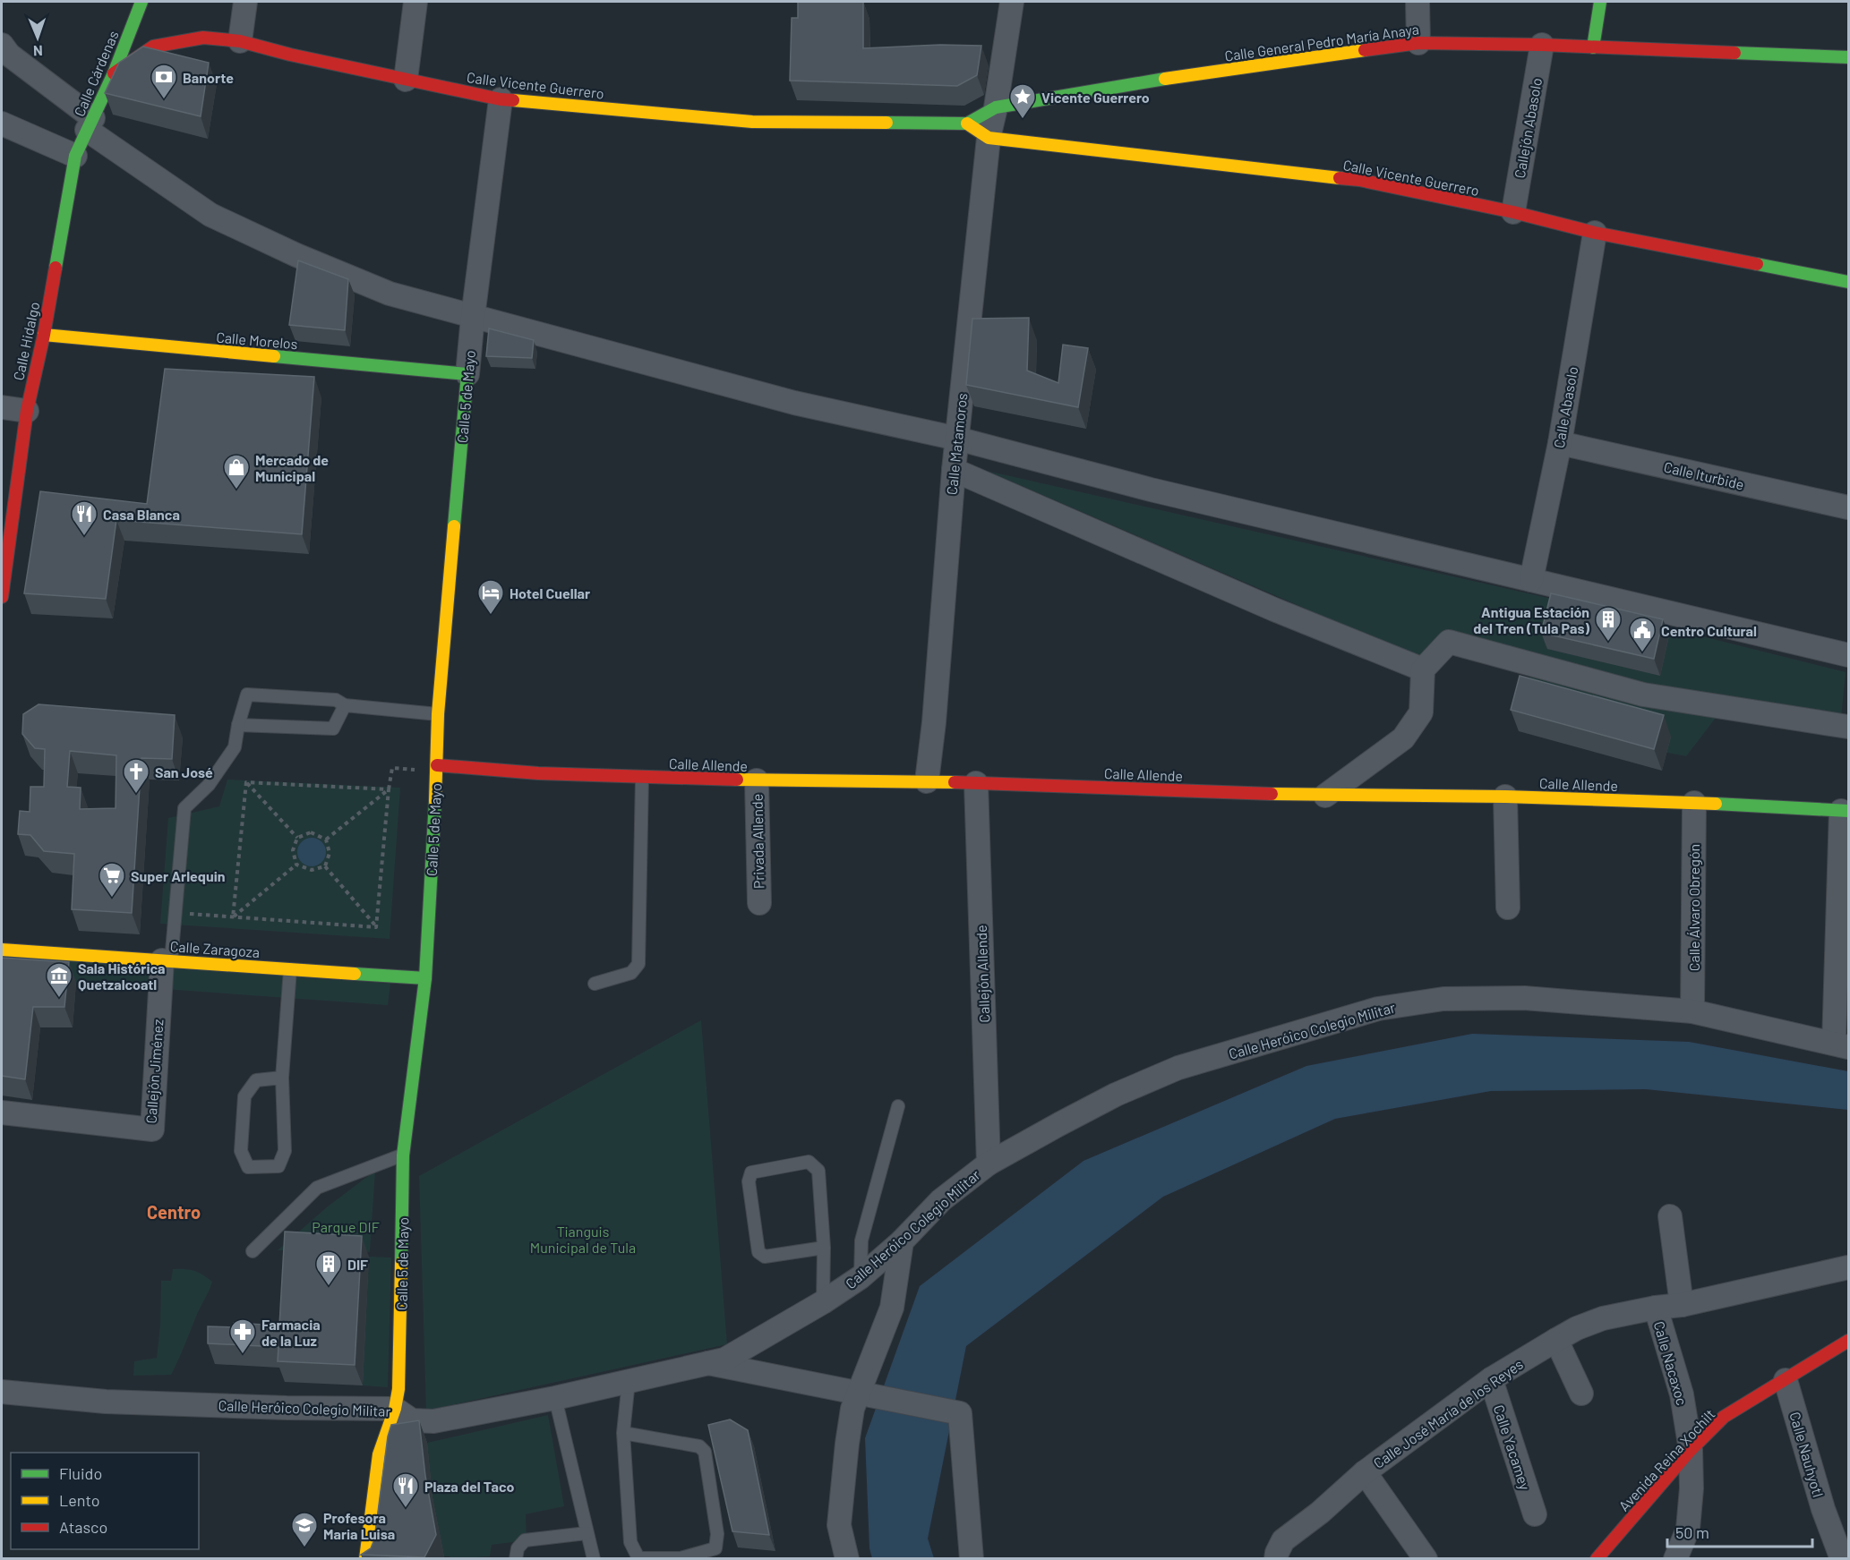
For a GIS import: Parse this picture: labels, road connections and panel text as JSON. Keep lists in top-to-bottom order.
{
  "streets": {
    "main road": [
      "Calle General Pedro María Anaya",
      "Calle Cárdenas",
      "Calle Vicente Guerrero",
      "Calle Morelos",
      "Calle Hidalgo",
      "Calle 5 de Mayo",
      "Calle Allende",
      "Calle Zaragoza",
      "Avenida Reina Xochilt"
    ],
    "street": [
      "Callejón Abasolo",
      "Calle Abasolo",
      "Calle Matamoros",
      "Calle Iturbide",
      "Privada Allende",
      "Calle Álvaro Obregón",
      "Callejón Allende",
      "Calle Heróico Colegio Militar",
      "Callejón Jiménez",
      "Calle Nacaxoc",
      "Calle José María de los Reyes",
      "Calle Yacamey",
      "Calle Nauhyotl"
    ]
  },
  "crossings": [
    ["Calle General Pedro María Anaya", "Calle Vicente Guerrero"],
    ["Calle General Pedro María Anaya", "Callejón Abasolo"],
    ["Calle General Pedro María Anaya", "Calle Matamoros"],
    ["Calle Cárdenas", "Calle Vicente Guerrero"],
    ["Calle Cárdenas", "Calle Hidalgo"],
    ["Calle Vicente Guerrero", "Callejón Abasolo"],
    ["Calle Vicente Guerrero", "Calle 5 de Mayo"],
    ["Calle Vicente Guerrero", "Calle Abasolo"],
    ["Calle Vicente Guerrero", "Calle Matamoros"],
    ["Calle Morelos", "Calle Hidalgo"],
    ["Calle Morelos", "Calle 5 de Mayo"],
    ["Calle 5 de Mayo", "Calle Allende"],
    ["Calle 5 de Mayo", "Calle Zaragoza"],
    ["Calle 5 de Mayo", "Calle Heróico Colegio Militar"],
    ["Calle Abasolo", "Calle Iturbide"],
    ["Calle Matamoros", "Calle Allende"],
    ["Calle Allende", "Privada Allende"],
    ["Calle Allende", "Calle Álvaro Obregón"],
    ["Calle Allende", "Callejón Allende"],
    ["Calle Álvaro Obregón", "Calle Heróico Colegio Militar"],
    ["Calle Zaragoza", "Callejón Jiménez"],
    ["Callejón Allende", "Calle Heróico Colegio Militar"],
    ["Calle Nacaxoc", "Calle José María de los Reyes"],
    ["Calle Nacaxoc", "Avenida Reina Xochilt"],
    ["Calle José María de los Reyes", "Calle Yacamey"],
    ["Calle Nauhyotl", "Avenida Reina Xochilt"]
  ],
  "districts": ["Centro"],
  "parks": ["Parque DIF", "Tianguis Municipal de Tula"],
  "places": {
    "bank": ["Banorte"],
    "place": ["Vicente Guerrero"],
    "shop": ["Mercado de Municipal"],
    "restaurant": ["Casa Blanca", "Plaza del Taco"],
    "hotel": ["Hotel Cuellar"],
    "building": ["Antigua Estación del Tren (Tula Pas)", "DIF"],
    "public building": ["Centro Cultural"],
    "church": ["San José"],
    "supermarket": ["Super Arlequin"],
    "museum": ["Sala Histórica Quetzalcoatl"],
    "pharmacy": ["Farmacia de la Luz"],
    "school or university": ["Profesora Maria Luisa"]
  },
  "legend": ["Fluido", "Lento", "Atasco"],
  "scale_bar": "50 m",
  "north": "bottom"
}
